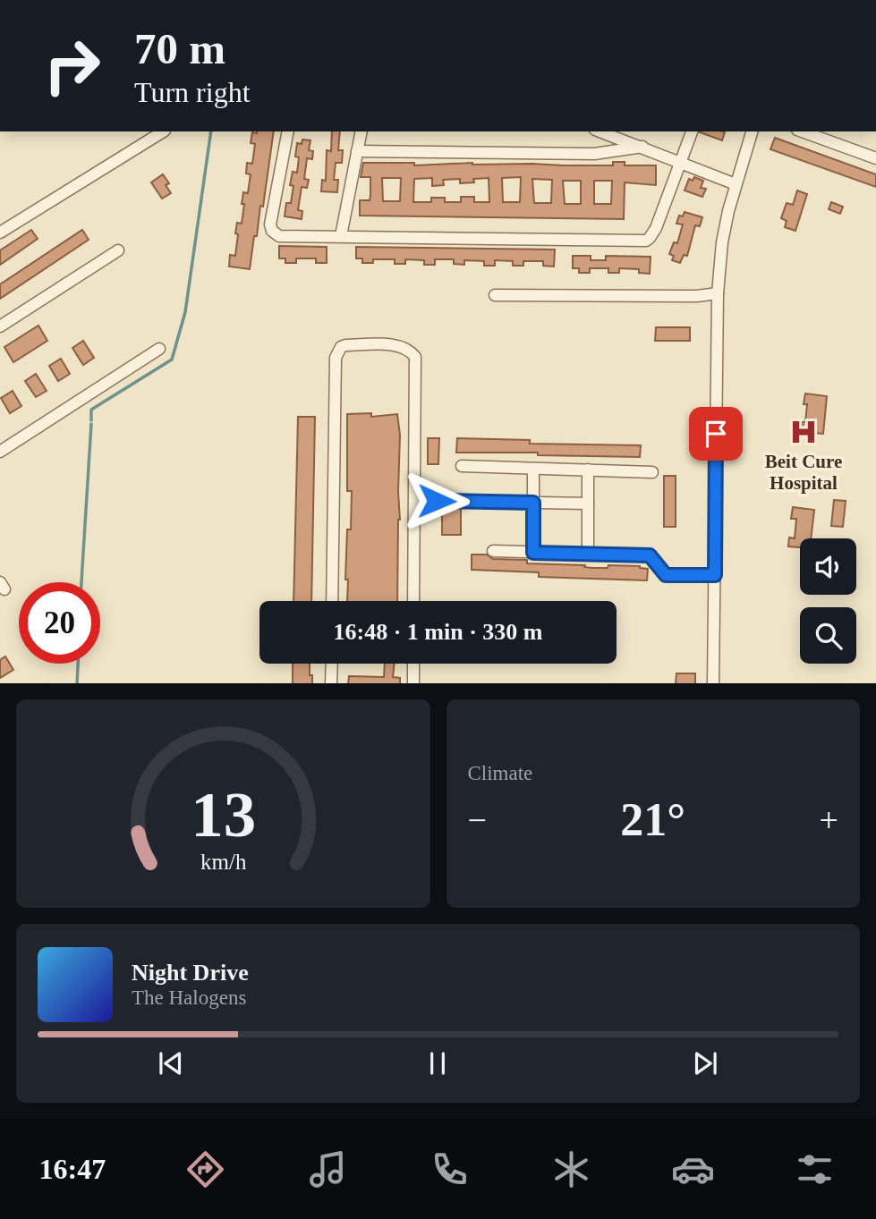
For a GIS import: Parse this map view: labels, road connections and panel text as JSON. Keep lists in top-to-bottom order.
{
  "places": {
    "hospital": ["Beit Cure Hospital"]
  },
  "page": {
    "turn": ["70 m", "Turn right"],
    "limit": "20",
    "trip": "16:48 · 1 min · 330 m",
    "tile": "Climate",
    "heat": ["−", "21°", "+"],
    "song": ["Night Drive", "The Halogens"],
    "tabs": "16:47",
    "gauge": ["13", "km/h"]
  }
}
